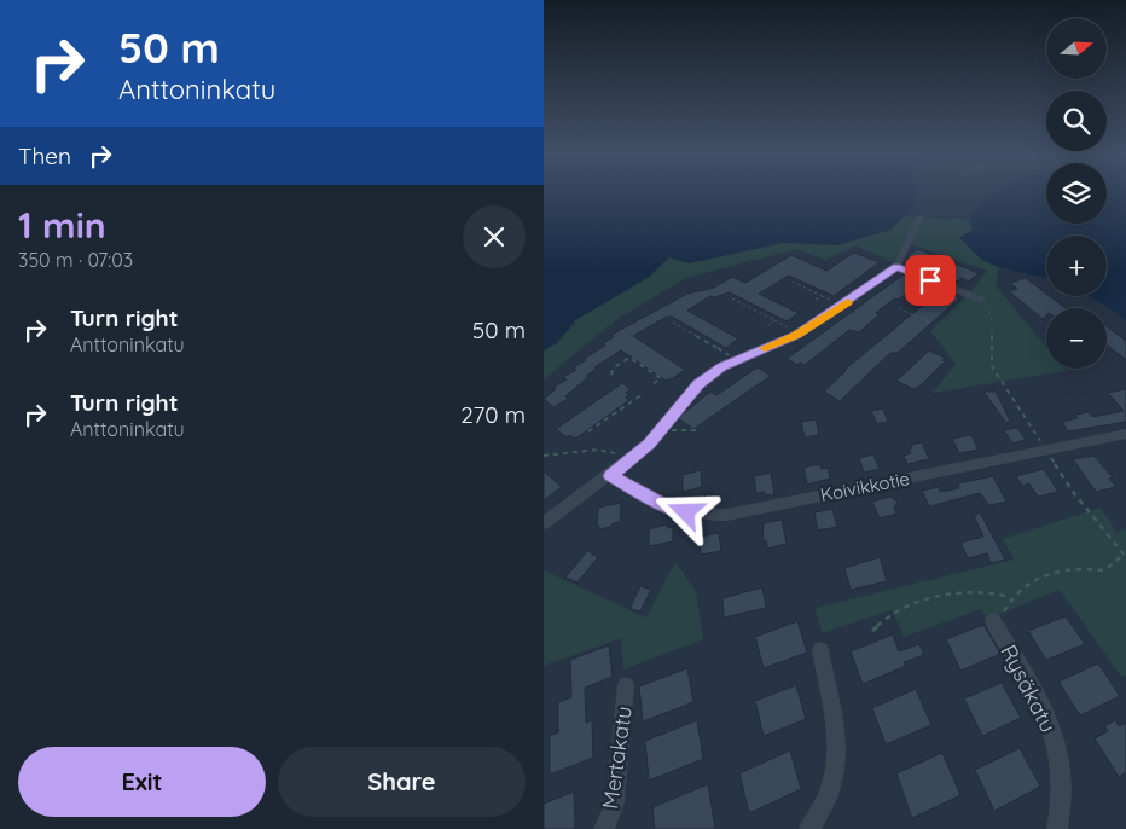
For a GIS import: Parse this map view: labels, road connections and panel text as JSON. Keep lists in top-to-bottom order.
{
  "streets": {
    "street": ["Koivikkotie", "Rysäkatu", "Mertakatu"]
  },
  "north": "right",
  "page": {
    "turn": ["50 m", "Anttoninkatu"],
    "map_buttons": ["+", "−"],
    "then": "Then",
    "heading": ["1 min", "350 m · 07:03"],
    "list": [
      {
        "name": "Turn right",
        "note": "Anttoninkatu",
        "value": "50 m"
      },
      {
        "name": "Turn right",
        "note": "Anttoninkatu",
        "value": "270 m"
      }
    ],
    "buttons": ["Exit", "Share"]
  }
}
